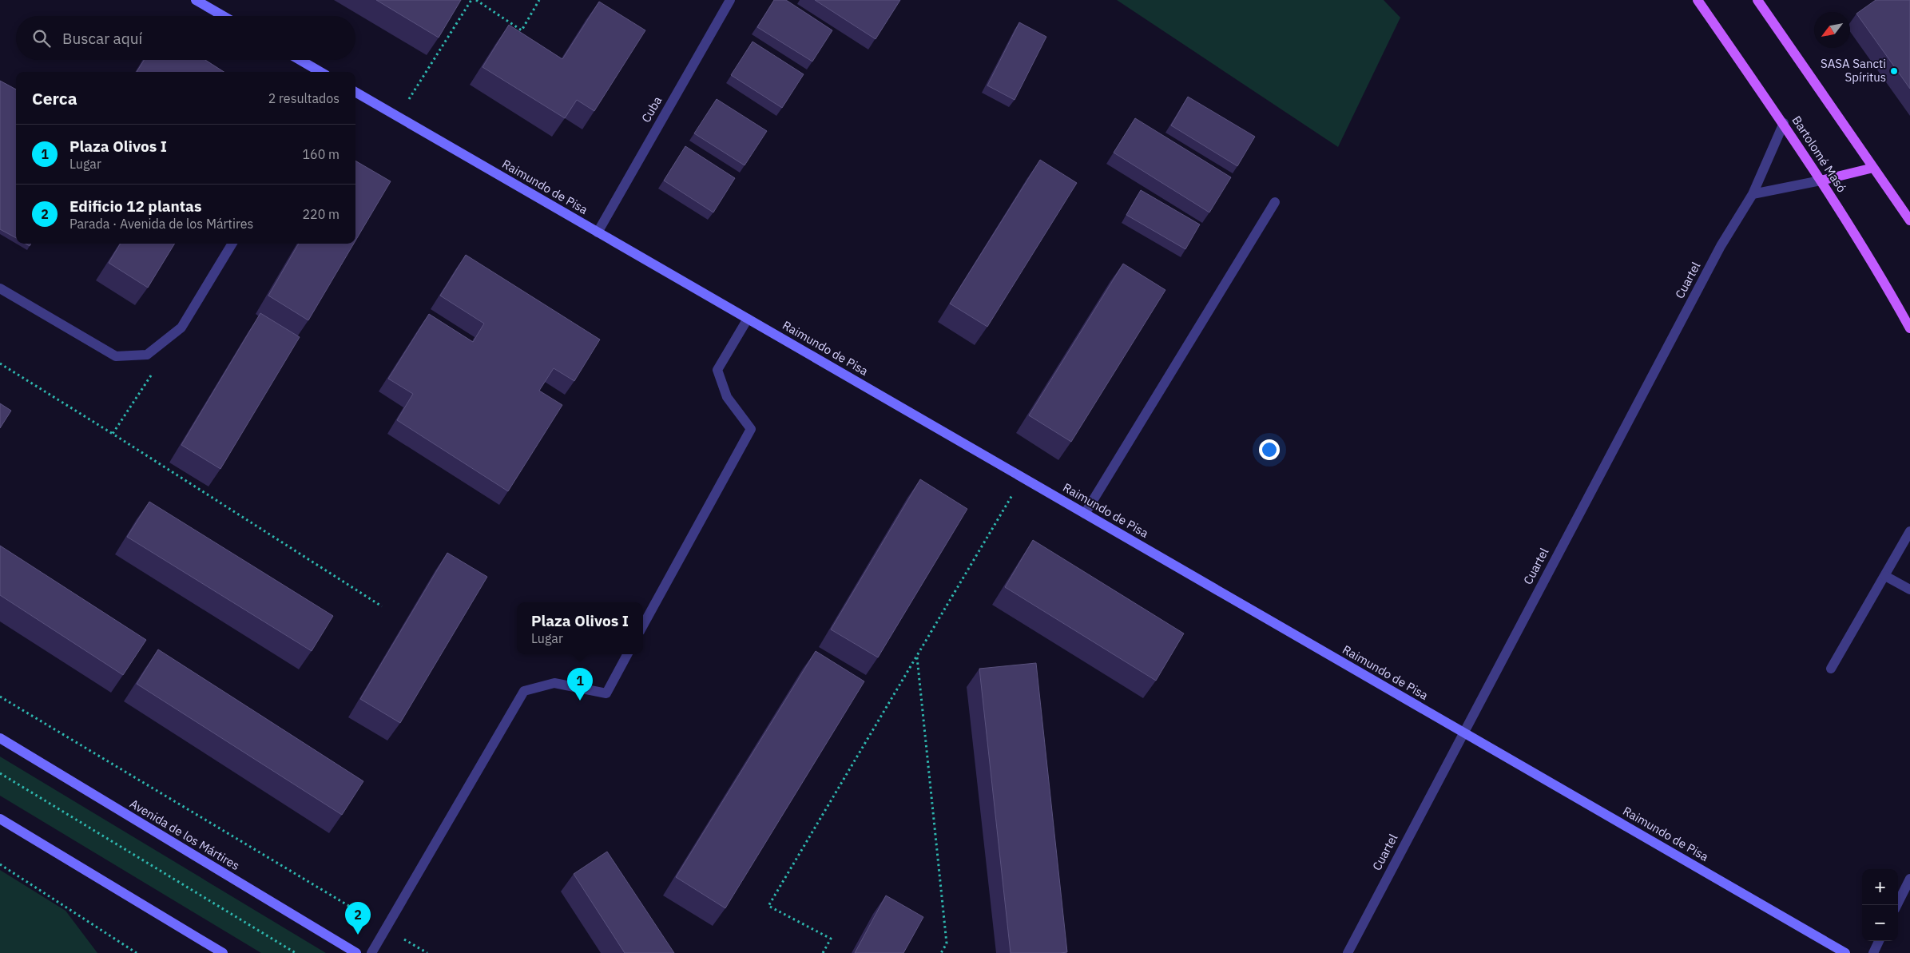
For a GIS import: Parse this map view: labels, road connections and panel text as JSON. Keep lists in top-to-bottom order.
{
  "streets": {
    "main road": ["Bartolomé Masó"],
    "street": [
      "Cuba",
      "Raimundo de Pisa",
      "Cuartel",
      "Avenida de los Mártires"
    ]
  },
  "crossings": [
    ["Cuba", "Raimundo de Pisa"],
    ["Bartolomé Masó", "Cuartel"],
    ["Raimundo de Pisa", "Cuartel"]
  ],
  "places": ["SASA Sancti Spíritus"],
  "north": "bottom left",
  "page": {
    "search": "Buscar aquí",
    "heading": ["Cerca", "2 resultados"],
    "list": [
      {
        "mark": "1",
        "name": "Plaza Olivos I",
        "note": "Lugar",
        "value": "160 m"
      },
      {
        "mark": "2",
        "name": "Edificio 12 plantas",
        "note": "Parada · Avenida de los Mártires",
        "value": "220 m"
      }
    ],
    "popup": ["Plaza Olivos I", "Lugar"],
    "pins": ["1", "2"],
    "map_buttons": ["+", "−"]
  }
}
